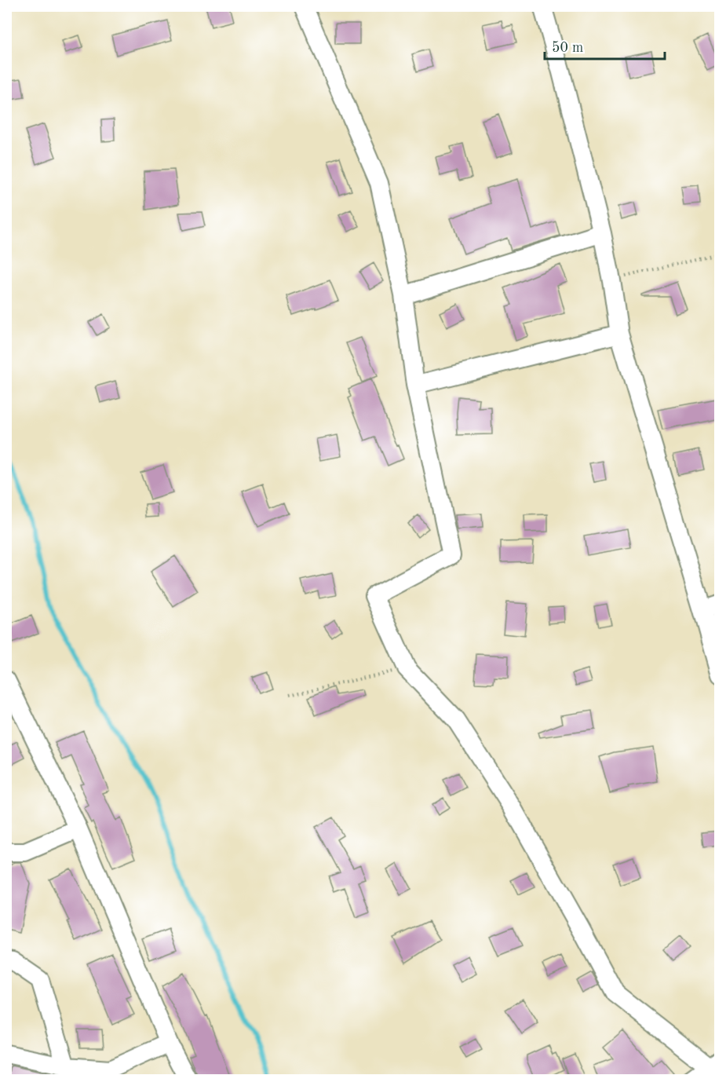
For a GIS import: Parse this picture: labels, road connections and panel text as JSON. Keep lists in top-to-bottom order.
{
  "scale_bar": "50 m"
}
